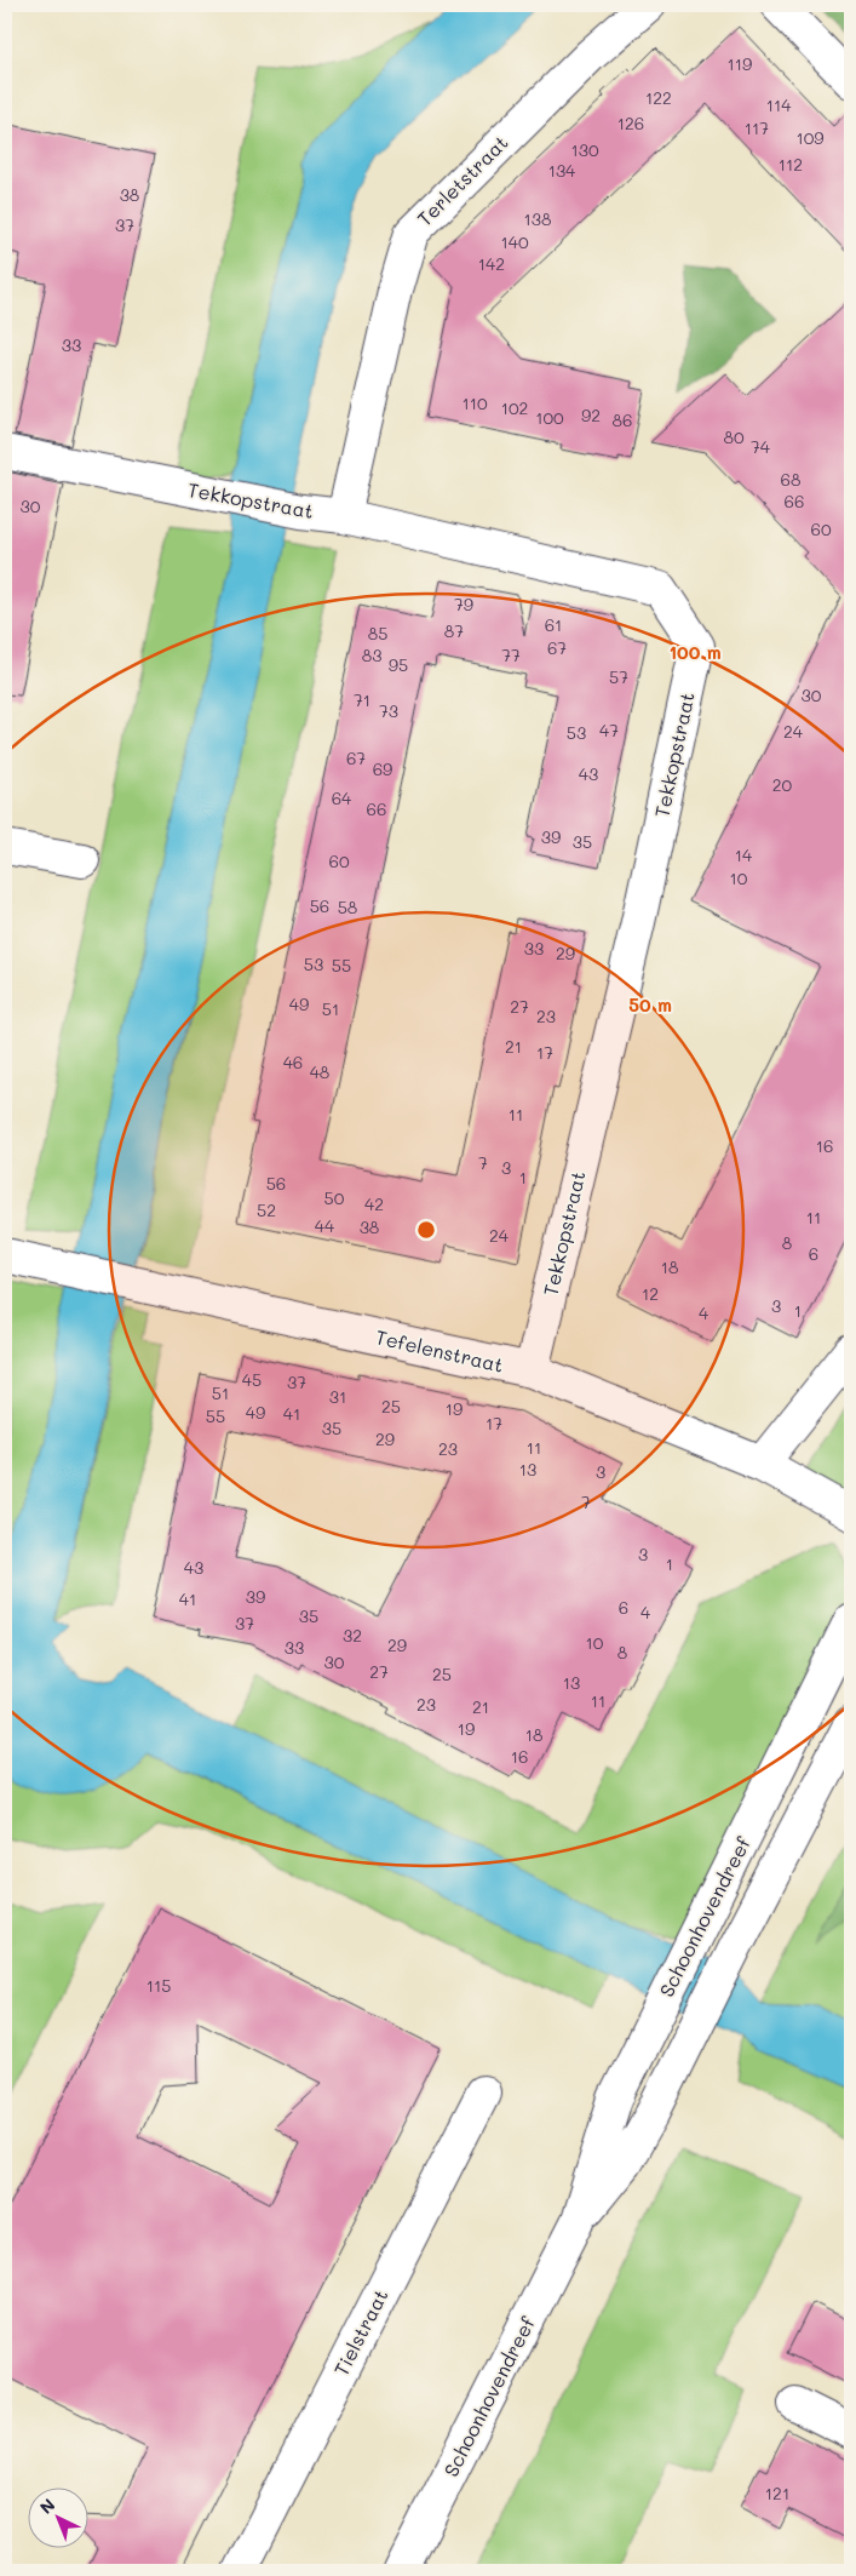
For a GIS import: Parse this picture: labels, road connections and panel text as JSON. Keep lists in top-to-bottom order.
{
  "streets": {
    "street": [
      "Terletstraat",
      "Tekkopstraat",
      "Tefelenstraat",
      "Schoonhovendreef",
      "Tielstraat"
    ]
  },
  "crossings": [
    ["Terletstraat", "Tekkopstraat"],
    ["Tekkopstraat", "Tefelenstraat"]
  ],
  "house_numbers": [
    "119",
    "122",
    "114",
    "126",
    "117",
    "109",
    "130",
    "112",
    "134",
    "38",
    "138",
    "37",
    "140",
    "142",
    "33",
    "110",
    "102",
    "92",
    "100",
    "86",
    "80",
    "74",
    "68",
    "66",
    "30",
    "60",
    "79",
    "61",
    "87",
    "85",
    "67",
    "83",
    "77",
    "95",
    "57",
    "30",
    "71",
    "73",
    "47",
    "24",
    "53",
    "67",
    "69",
    "43",
    "20",
    "64",
    "66",
    "39",
    "35",
    "14",
    "60",
    "10",
    "56",
    "58",
    "33",
    "29",
    "53",
    "55",
    "49",
    "27",
    "51",
    "23",
    "21",
    "17",
    "46",
    "48",
    "11",
    "16",
    "7",
    "3",
    "1",
    "56",
    "50",
    "42",
    "52",
    "11",
    "44",
    "38",
    "24",
    "8",
    "6",
    "18",
    "12",
    "3",
    "1",
    "4",
    "45",
    "37",
    "51",
    "31",
    "25",
    "19",
    "49",
    "41",
    "55",
    "17",
    "35",
    "29",
    "11",
    "23",
    "13",
    "3",
    "7",
    "3",
    "1",
    "43",
    "39",
    "41",
    "6",
    "4",
    "35",
    "37",
    "32",
    "10",
    "29",
    "33",
    "8",
    "30",
    "27",
    "25",
    "13",
    "11",
    "23",
    "21",
    "19",
    "18",
    "16",
    "115",
    "121"
  ],
  "north": "top left",
  "rings": ["100 m", "50 m"]
}
